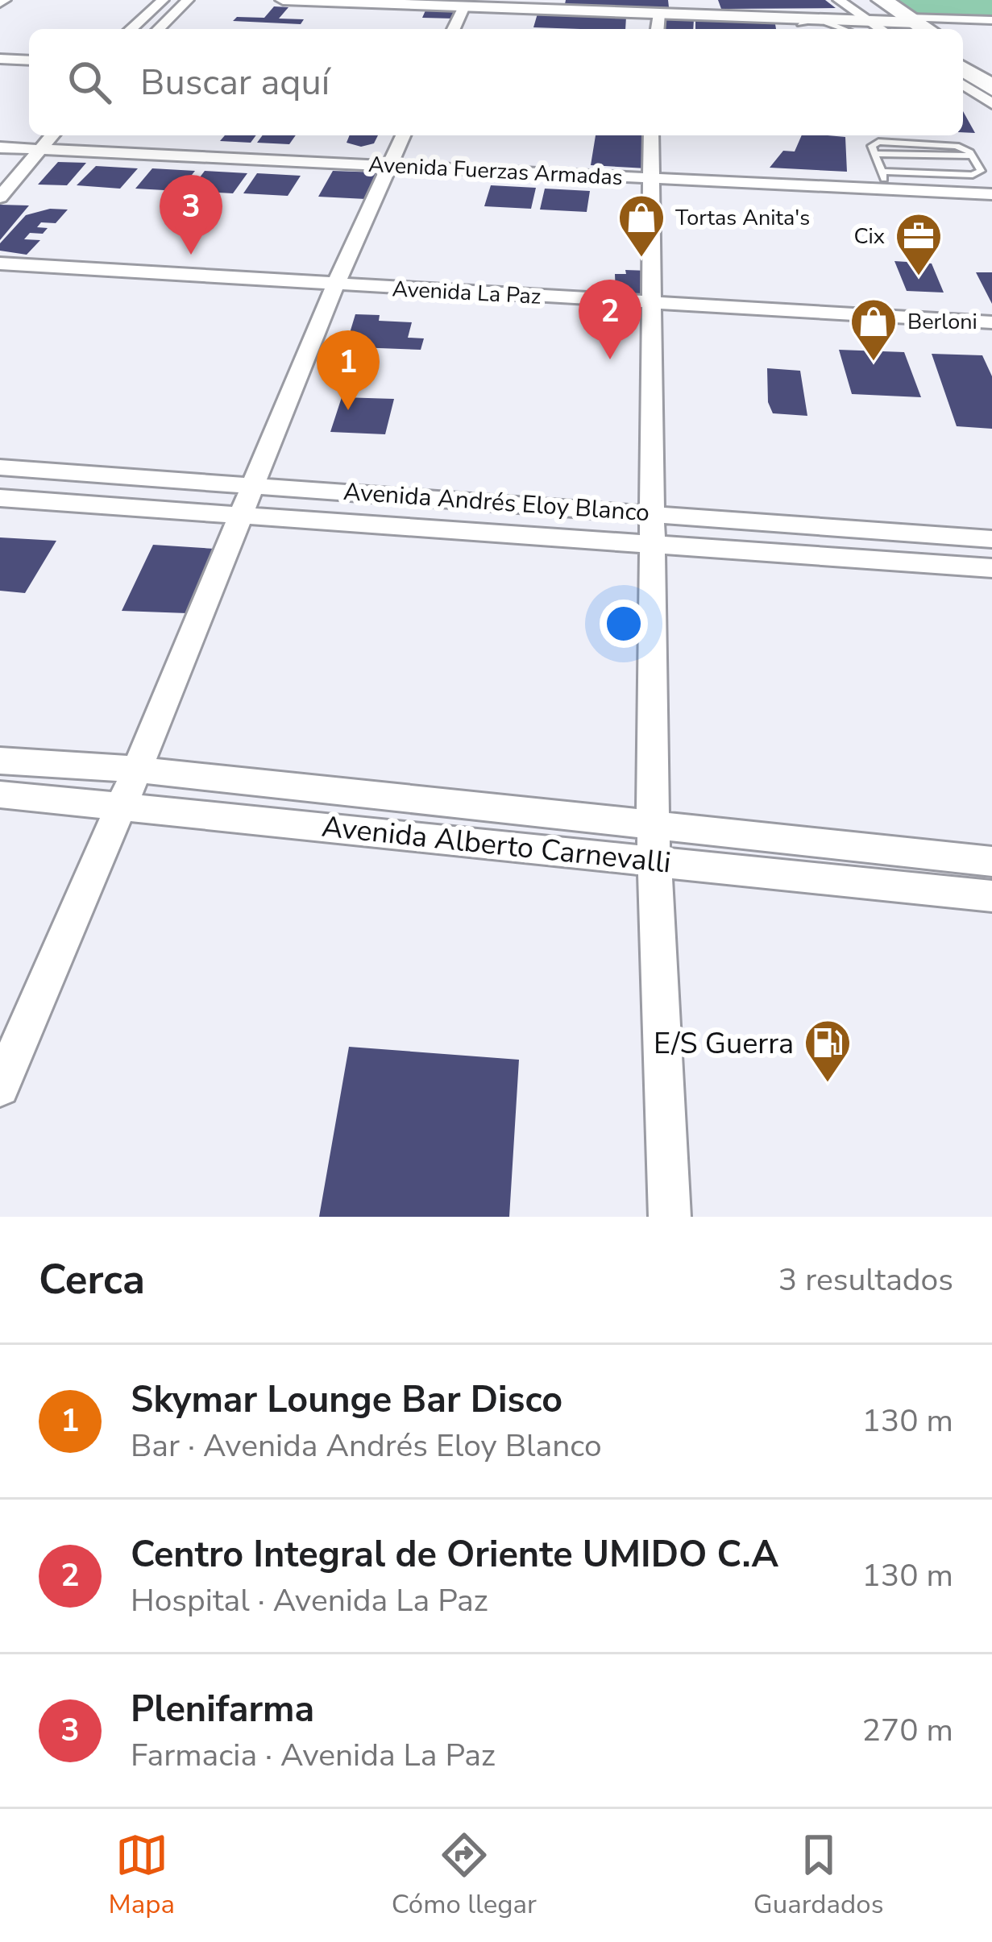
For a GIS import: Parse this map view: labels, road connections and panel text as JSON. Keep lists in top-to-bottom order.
{
  "streets": {
    "street": [
      "Avenida Fuerzas Armadas",
      "Avenida La Paz",
      "Avenida Andrés Eloy Blanco",
      "Avenida Alberto Carnevalli"
    ]
  },
  "places": {
    "shop": ["Tortas Anita's", "Berloni"],
    "office": ["Cix"],
    "fuel station": ["E/S Guerra"]
  },
  "page": {
    "search": "Buscar aquí",
    "pins": ["3", "2", "1"],
    "heading": ["Cerca", "3 resultados"],
    "list": [
      {
        "mark": "1",
        "name": "Skymar Lounge Bar Disco",
        "note": "Bar · Avenida Andrés Eloy Blanco",
        "value": "130 m"
      },
      {
        "mark": "2",
        "name": "Centro Integral de Oriente UMIDO C.A",
        "note": "Hospital · Avenida La Paz",
        "value": "130 m"
      },
      {
        "mark": "3",
        "name": "Plenifarma",
        "note": "Farmacia · Avenida La Paz",
        "value": "270 m"
      }
    ],
    "nav": ["Mapa", "Cómo llegar", "Guardados"]
  }
}
